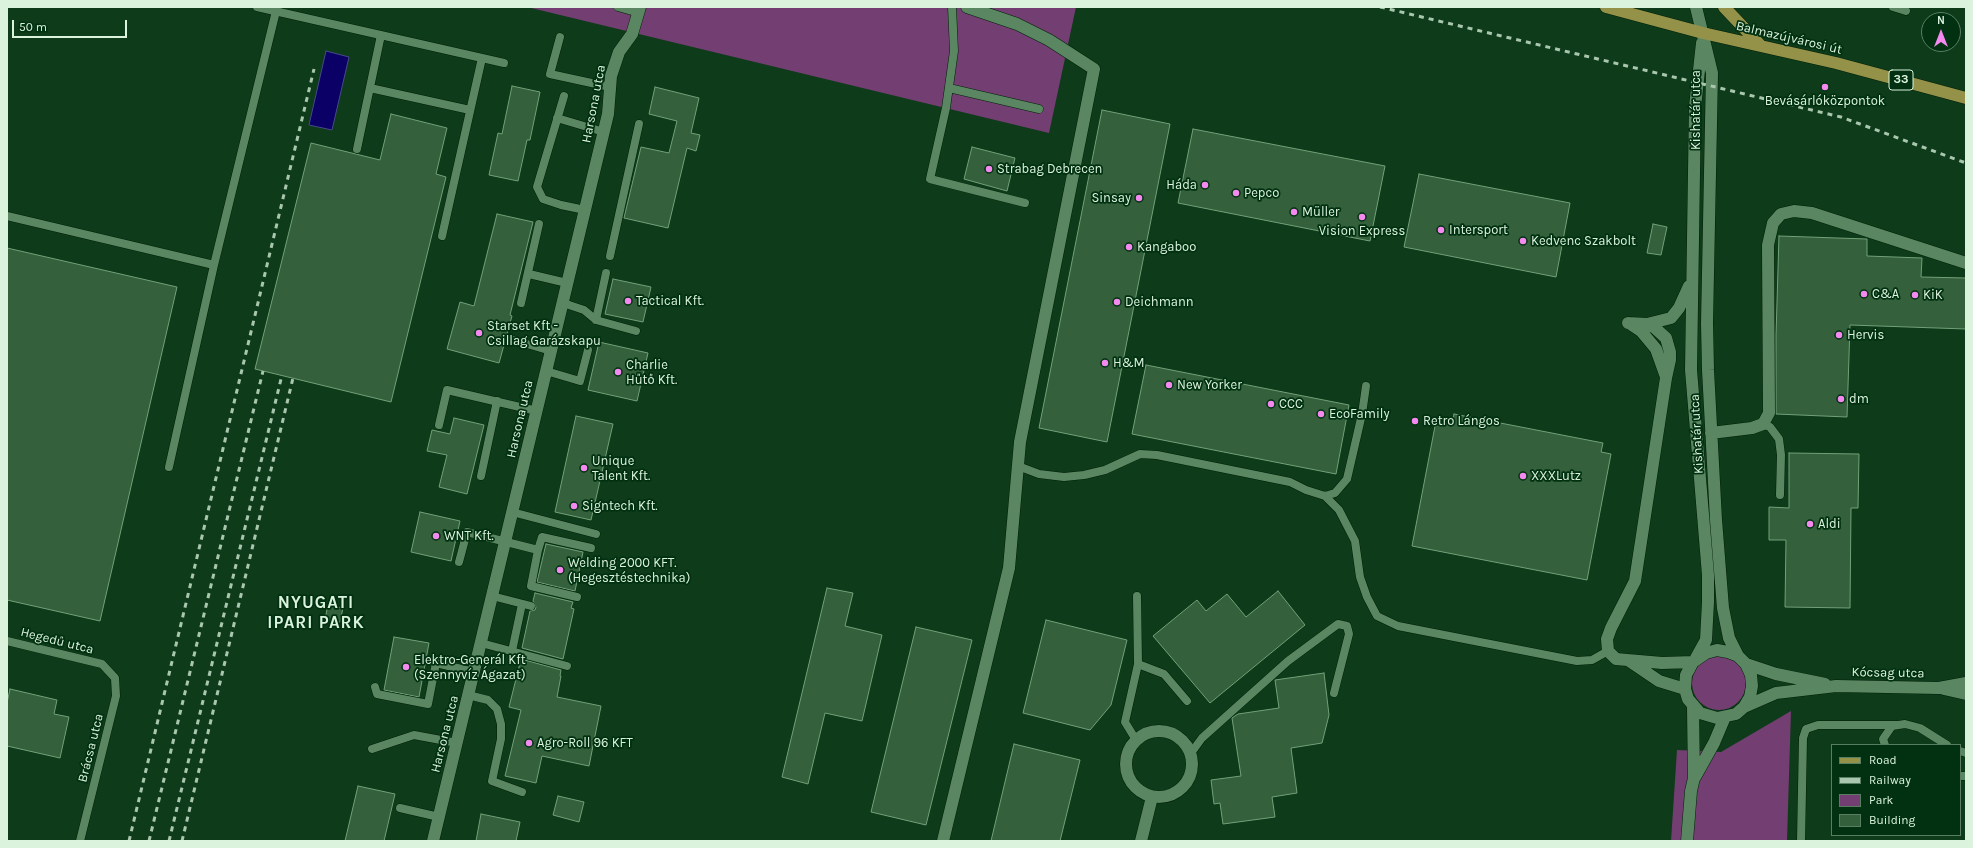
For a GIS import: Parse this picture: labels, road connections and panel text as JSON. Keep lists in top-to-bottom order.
{
  "streets": {
    "main road": ["Balmazújvárosi út", "33"],
    "street": ["Harsona utca", "Kishatár utca", "Kócsag utca"],
    "lane": ["Hegedű utca", "Brácsa utca"]
  },
  "crossings": [
    ["Balmazújvárosi út", "Kishatár utca"],
    ["Hegedű utca", "Brácsa utca"]
  ],
  "districts": ["NYUGATI IPARI PARK"],
  "places": [
    "Bevásárlóközpontok",
    "Strabag Debrecen",
    "Háda",
    "Pepco",
    "Sinsay",
    "Müller",
    "Vision Express",
    "Intersport",
    "Kedvenc Szakbolt",
    "Kangaboo",
    "C&A",
    "KiK",
    "Tactical Kft.",
    "Deichmann",
    "Starset Kft - Csillag Garázskapu",
    "Hervis",
    "H&M",
    "Charlie Hűtő Kft.",
    "New Yorker",
    "dm",
    "CCC",
    "EcoFamily",
    "Retro Lángos",
    "Unique Talent Kft.",
    "XXXLutz",
    "Signtech Kft.",
    "Aldi",
    "WNT Kft.",
    "Welding 2000 KFT. (Hegesztéstechnika)",
    "Elektro-Generál Kft (Szennyvíz Ágazat)",
    "Agro-Roll 96 KFT"
  ],
  "legend": [
    "Road",
    "Railway",
    "Park",
    "Building"
  ],
  "scale_bar": "50 m",
  "north": "top"
}
